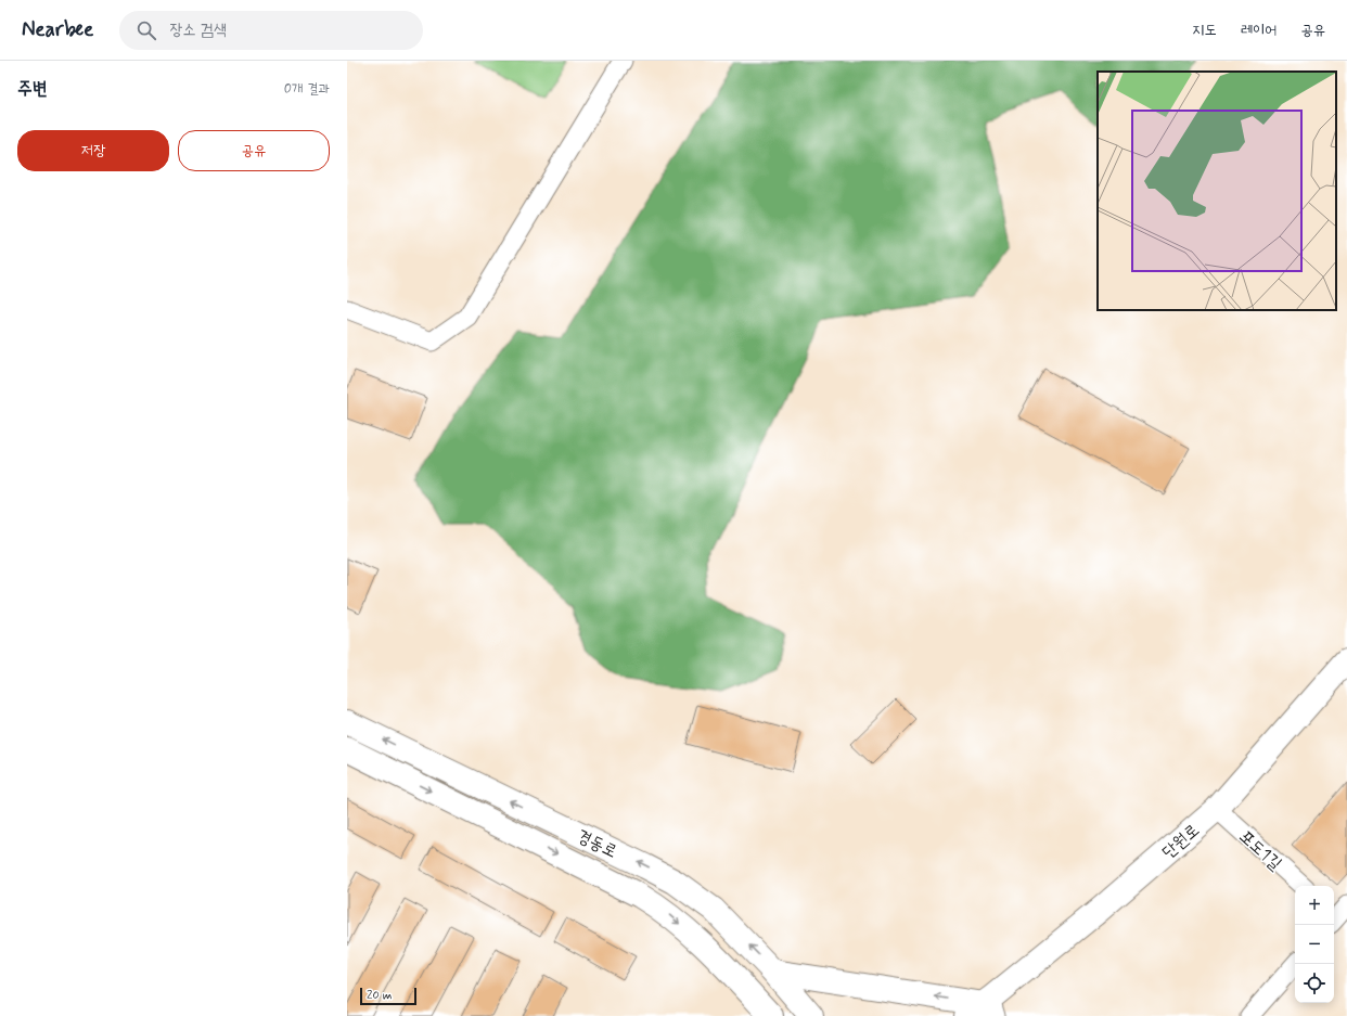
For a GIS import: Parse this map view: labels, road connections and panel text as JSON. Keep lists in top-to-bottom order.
{
  "streets": {
    "street": ["단원로", "경동로", "포도1길"]
  },
  "crossings": [
    ["단원로", "포도1길"]
  ],
  "scale_bar": "20 m",
  "page": {
    "header": "Nearbee",
    "search": "장소 검색",
    "nav": ["지도", "레이어", "공유"],
    "heading": ["주변", "0개 결과"],
    "buttons": ["저장", "공유"],
    "map_buttons": ["+", "−"],
    "scale": "20 m"
  }
}
